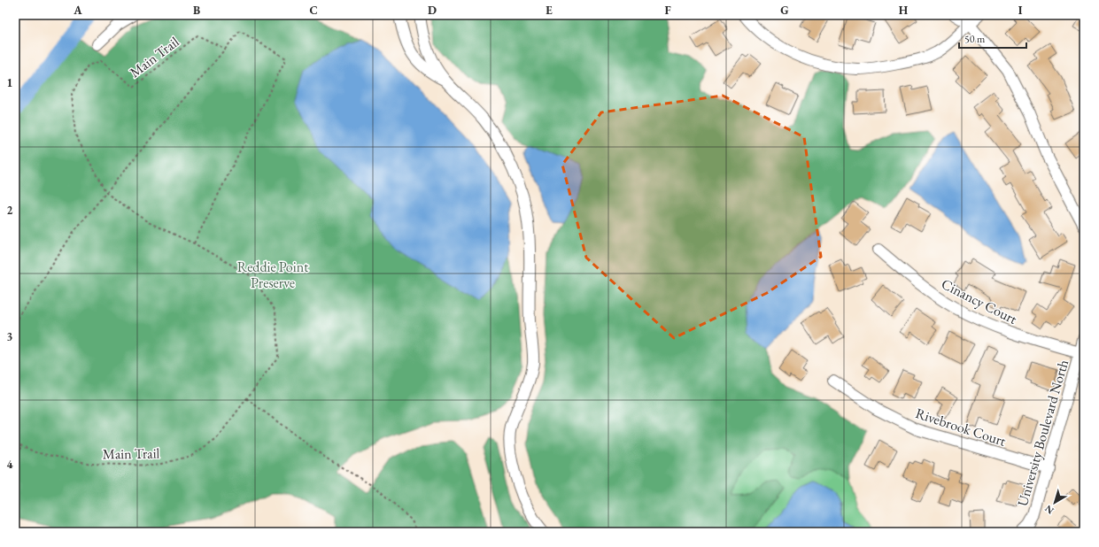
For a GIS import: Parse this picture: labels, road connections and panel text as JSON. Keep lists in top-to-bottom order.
{
  "streets": {
    "street": ["Cinancy Court", "Rivebrook Court", "University Boulevard North"],
    "path": ["Main Trail"]
  },
  "crossings": [
    ["Cinancy Court", "University Boulevard North"],
    ["Rivebrook Court", "University Boulevard North"]
  ],
  "parks": ["Reddie Point Preserve"],
  "scale_bar": "50 m",
  "north": "bottom left",
  "grid": {
    "columns": [
      "A",
      "B",
      "C",
      "D",
      "E",
      "F",
      "G",
      "H",
      "I"
    ],
    "rows": [
      "1",
      "2",
      "3",
      "4"
    ]
  }
}
